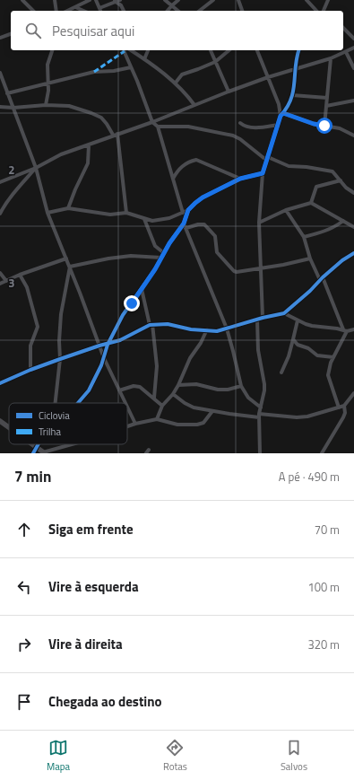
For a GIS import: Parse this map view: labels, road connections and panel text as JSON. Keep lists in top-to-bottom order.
{
  "legend": ["Ciclovia", "Trilha"],
  "page": {
    "search": "Pesquisar aqui",
    "heading": ["7 min", "A pé · 490 m"],
    "list": [
      ["Siga em frente", "70 m"],
      ["Vire à esquerda", "100 m"],
      ["Vire à direita", "320 m"],
      "Chegada ao destino"
    ],
    "nav": ["Mapa", "Rotas", "Salvos"]
  },
  "grid": {
    "rows": ["2", "3"]
  }
}
